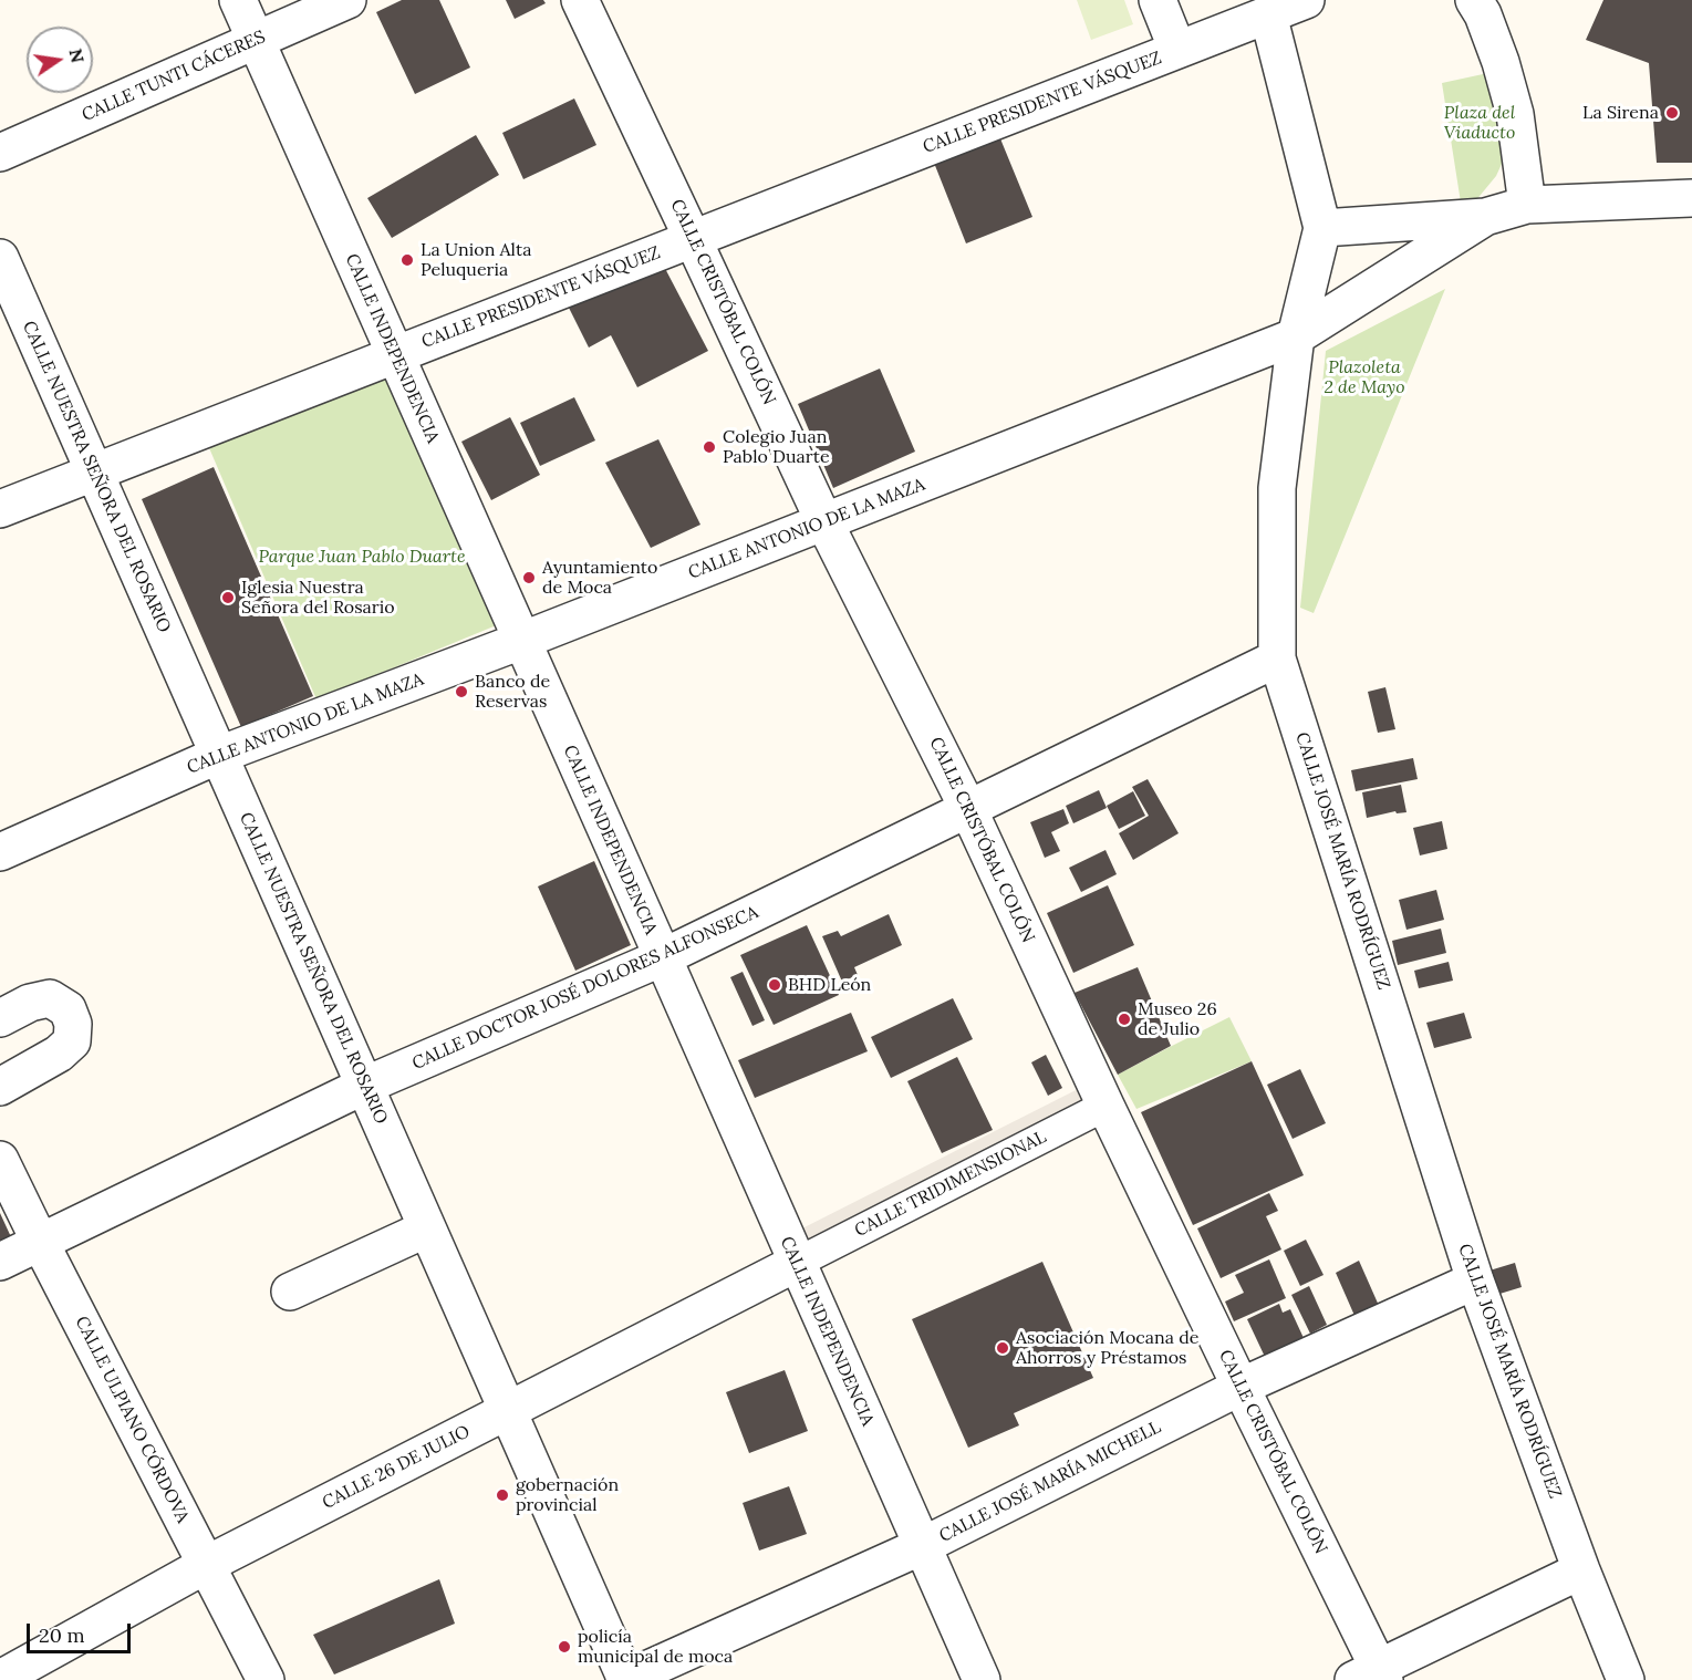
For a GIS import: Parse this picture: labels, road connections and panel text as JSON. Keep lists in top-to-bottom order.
{
  "streets": {
    "street": [
      "CALLE TUNTI CÁCERES",
      "CALLE PRESIDENTE VÁSQUEZ",
      "CALLE CRISTÓBAL COLÓN",
      "CALLE INDEPENDENCIA",
      "CALLE NUESTRA SEÑORA DEL ROSARIO",
      "CALLE ANTONIO DE LA MAZA",
      "CALLE JOSÉ MARÍA RODRÍGUEZ",
      "CALLE DOCTOR JOSÉ DOLORES ALFONSECA",
      "CALLE TRIDIMENSIONAL",
      "CALLE ULPIANO CÓRDOVA",
      "CALLE 26 DE JULIO",
      "CALLE JOSÉ MARÍA MICHELL"
    ]
  },
  "crossings": [
    ["CALLE TUNTI CÁCERES", "CALLE INDEPENDENCIA"],
    ["CALLE PRESIDENTE VÁSQUEZ", "CALLE CRISTÓBAL COLÓN"],
    ["CALLE PRESIDENTE VÁSQUEZ", "CALLE INDEPENDENCIA"],
    ["CALLE PRESIDENTE VÁSQUEZ", "CALLE NUESTRA SEÑORA DEL ROSARIO"],
    ["CALLE PRESIDENTE VÁSQUEZ", "CALLE JOSÉ MARÍA RODRÍGUEZ"],
    ["CALLE CRISTÓBAL COLÓN", "CALLE ANTONIO DE LA MAZA"],
    ["CALLE CRISTÓBAL COLÓN", "CALLE DOCTOR JOSÉ DOLORES ALFONSECA"],
    ["CALLE CRISTÓBAL COLÓN", "CALLE TRIDIMENSIONAL"],
    ["CALLE CRISTÓBAL COLÓN", "CALLE JOSÉ MARÍA MICHELL"],
    ["CALLE INDEPENDENCIA", "CALLE ANTONIO DE LA MAZA"],
    ["CALLE INDEPENDENCIA", "CALLE DOCTOR JOSÉ DOLORES ALFONSECA"],
    ["CALLE INDEPENDENCIA", "CALLE TRIDIMENSIONAL"],
    ["CALLE INDEPENDENCIA", "CALLE 26 DE JULIO"],
    ["CALLE INDEPENDENCIA", "CALLE JOSÉ MARÍA MICHELL"],
    ["CALLE NUESTRA SEÑORA DEL ROSARIO", "CALLE ANTONIO DE LA MAZA"],
    ["CALLE NUESTRA SEÑORA DEL ROSARIO", "CALLE DOCTOR JOSÉ DOLORES ALFONSECA"],
    ["CALLE NUESTRA SEÑORA DEL ROSARIO", "CALLE 26 DE JULIO"],
    ["CALLE NUESTRA SEÑORA DEL ROSARIO", "CALLE JOSÉ MARÍA MICHELL"],
    ["CALLE ANTONIO DE LA MAZA", "CALLE JOSÉ MARÍA RODRÍGUEZ"],
    ["CALLE JOSÉ MARÍA RODRÍGUEZ", "CALLE DOCTOR JOSÉ DOLORES ALFONSECA"],
    ["CALLE JOSÉ MARÍA RODRÍGUEZ", "CALLE JOSÉ MARÍA MICHELL"],
    ["CALLE DOCTOR JOSÉ DOLORES ALFONSECA", "CALLE ULPIANO CÓRDOVA"],
    ["CALLE TRIDIMENSIONAL", "CALLE 26 DE JULIO"],
    ["CALLE ULPIANO CÓRDOVA", "CALLE 26 DE JULIO"]
  ],
  "parks": ["Plaza del Viaducto", "Plazoleta 2 de Mayo", "Parque Juan Pablo Duarte"],
  "places": [
    "La Sirena",
    "La Union Alta Peluqueria",
    "Colegio Juan Pablo Duarte",
    "Ayuntamiento de Moca",
    "Iglesia Nuestra Señora del Rosario",
    "Banco de Reservas",
    "BHD León",
    "Museo 26 de Julio",
    "Asociación Mocana de Ahorros y Préstamos",
    "gobernación provincial",
    "policía municipal de moca"
  ],
  "scale_bar": "20 m",
  "north": "right"
}
